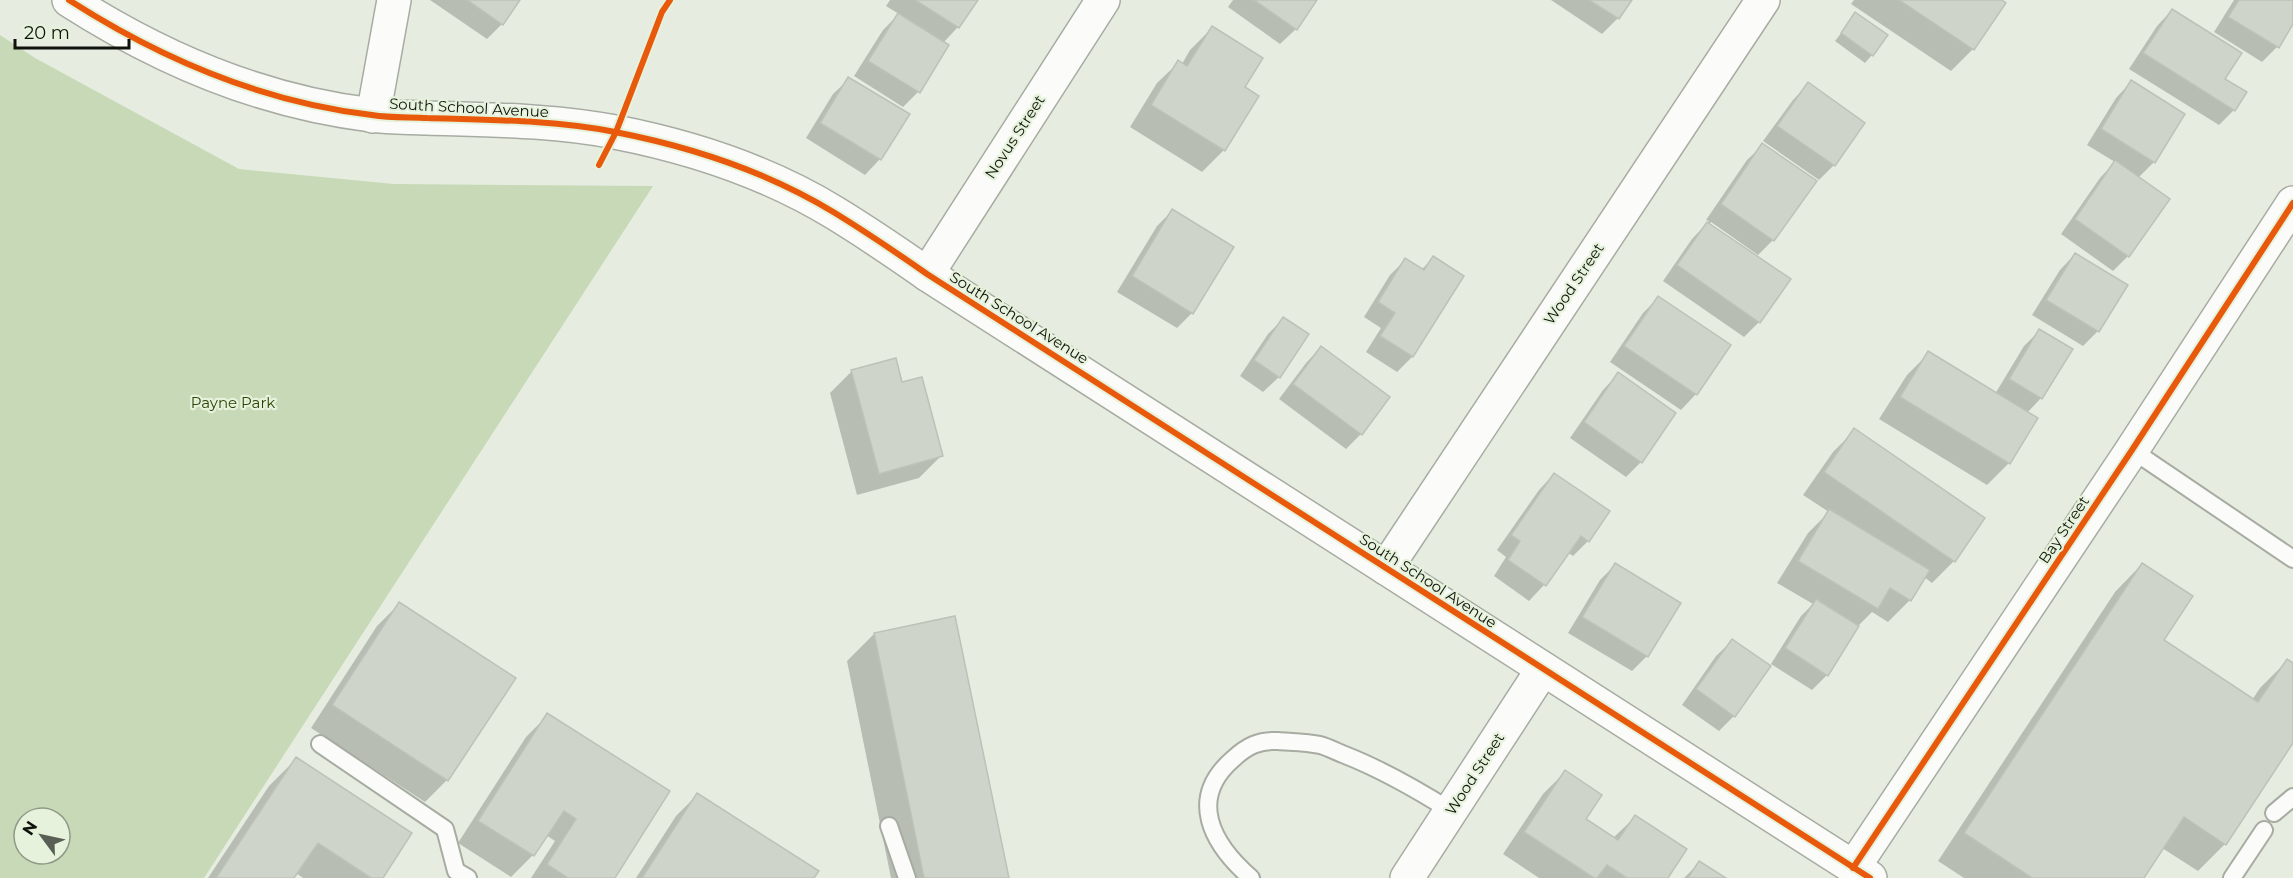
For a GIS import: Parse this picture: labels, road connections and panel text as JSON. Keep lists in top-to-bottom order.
{
  "streets": {
    "street": [
      "South School Avenue",
      "Novus Street",
      "Wood Street",
      "Bay Street"
    ]
  },
  "crossings": [
    ["South School Avenue", "Novus Street"],
    ["South School Avenue", "Wood Street"],
    ["South School Avenue", "Bay Street"]
  ],
  "parks": ["Payne Park"],
  "scale_bar": "20 m",
  "north": "top left"
}
